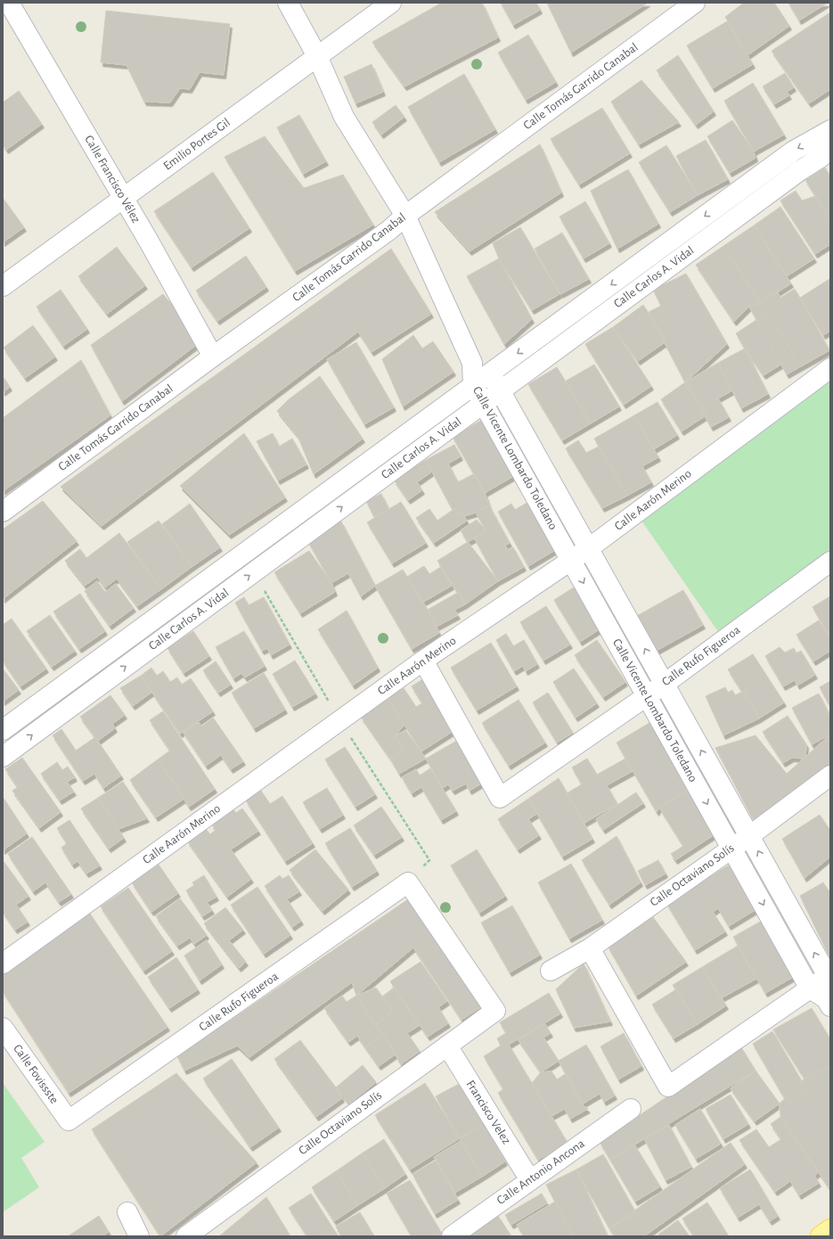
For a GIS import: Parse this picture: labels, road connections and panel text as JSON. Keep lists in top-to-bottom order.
{
  "streets": {
    "street": [
      "Calle Tomás Garrido Canabal",
      "Emilio Portes Gil",
      "Calle Francisco Vélez",
      "Calle Carlos A. Vidal",
      "Calle Vicente Lombardo Toledano",
      "Calle Aarón Merino",
      "Calle Rufo Figueroa",
      "Calle Octaviano Solís",
      "Calle Fovissste",
      "Francisco Velez",
      "Calle Antonio Ancona"
    ]
  },
  "crossings": [
    ["Calle Tomás Garrido Canabal", "Calle Francisco Vélez"],
    ["Emilio Portes Gil", "Calle Francisco Vélez"],
    ["Calle Carlos A. Vidal", "Calle Vicente Lombardo Toledano"],
    ["Calle Vicente Lombardo Toledano", "Calle Aarón Merino"],
    ["Calle Vicente Lombardo Toledano", "Calle Rufo Figueroa"],
    ["Calle Vicente Lombardo Toledano", "Calle Octaviano Solís"],
    ["Calle Aarón Merino", "Calle Rufo Figueroa"],
    ["Calle Rufo Figueroa", "Calle Octaviano Solís"],
    ["Calle Rufo Figueroa", "Calle Fovissste"],
    ["Calle Octaviano Solís", "Francisco Velez"],
    ["Francisco Velez", "Calle Antonio Ancona"]
  ]
}
